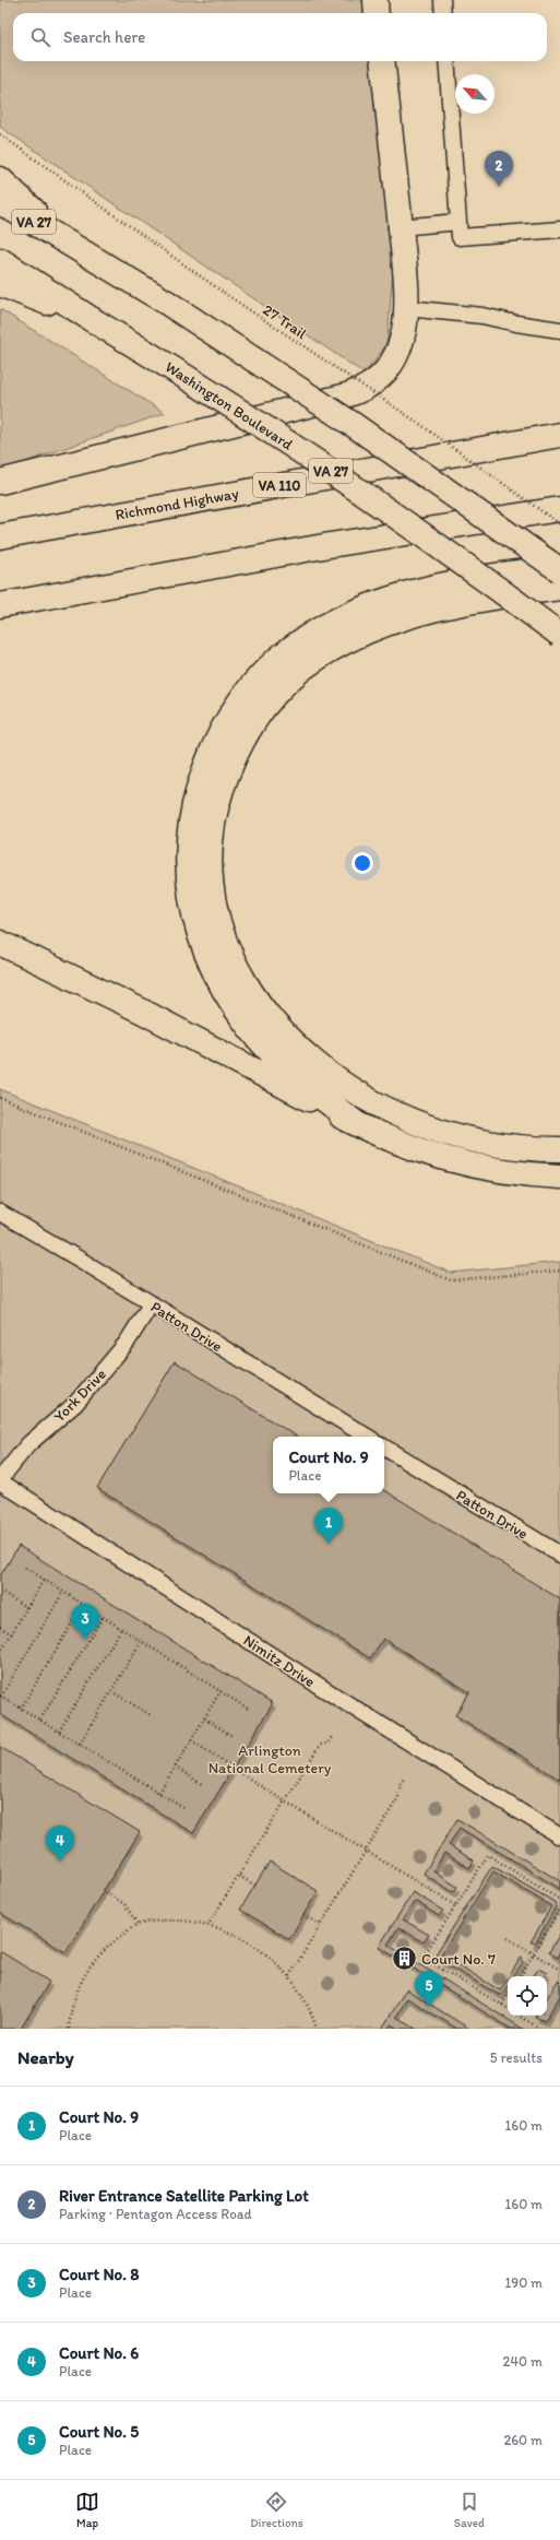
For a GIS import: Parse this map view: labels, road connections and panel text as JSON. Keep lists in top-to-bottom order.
{
  "streets": {
    "main road": [
      "VA 27",
      "Washington Boulevard",
      "VA 110",
      "Richmond Highway"
    ],
    "lane": ["Patton Drive", "York Drive", "Nimitz Drive"],
    "path": ["27 Trail"]
  },
  "crossings": [
    ["Patton Drive", "York Drive"],
    ["York Drive", "Nimitz Drive"]
  ],
  "parks": ["Arlington National Cemetery"],
  "places": {
    "building": ["Court No. 7"]
  },
  "north": "top left",
  "page": {
    "search": "Search here",
    "pins": [
      "2",
      "1",
      "3",
      "4",
      "5"
    ],
    "popup": ["Court No. 9", "Place"],
    "heading": ["Nearby", "5 results"],
    "list": [
      {
        "mark": "1",
        "name": "Court No. 9",
        "note": "Place",
        "value": "160 m"
      },
      {
        "mark": "2",
        "name": "River Entrance Satellite Parking Lot",
        "note": "Parking · Pentagon Access Road",
        "value": "160 m"
      },
      {
        "mark": "3",
        "name": "Court No. 8",
        "note": "Place",
        "value": "190 m"
      },
      {
        "mark": "4",
        "name": "Court No. 6",
        "note": "Place",
        "value": "240 m"
      },
      {
        "mark": "5",
        "name": "Court No. 5",
        "note": "Place",
        "value": "260 m"
      }
    ],
    "nav": ["Map", "Directions", "Saved"]
  }
}
